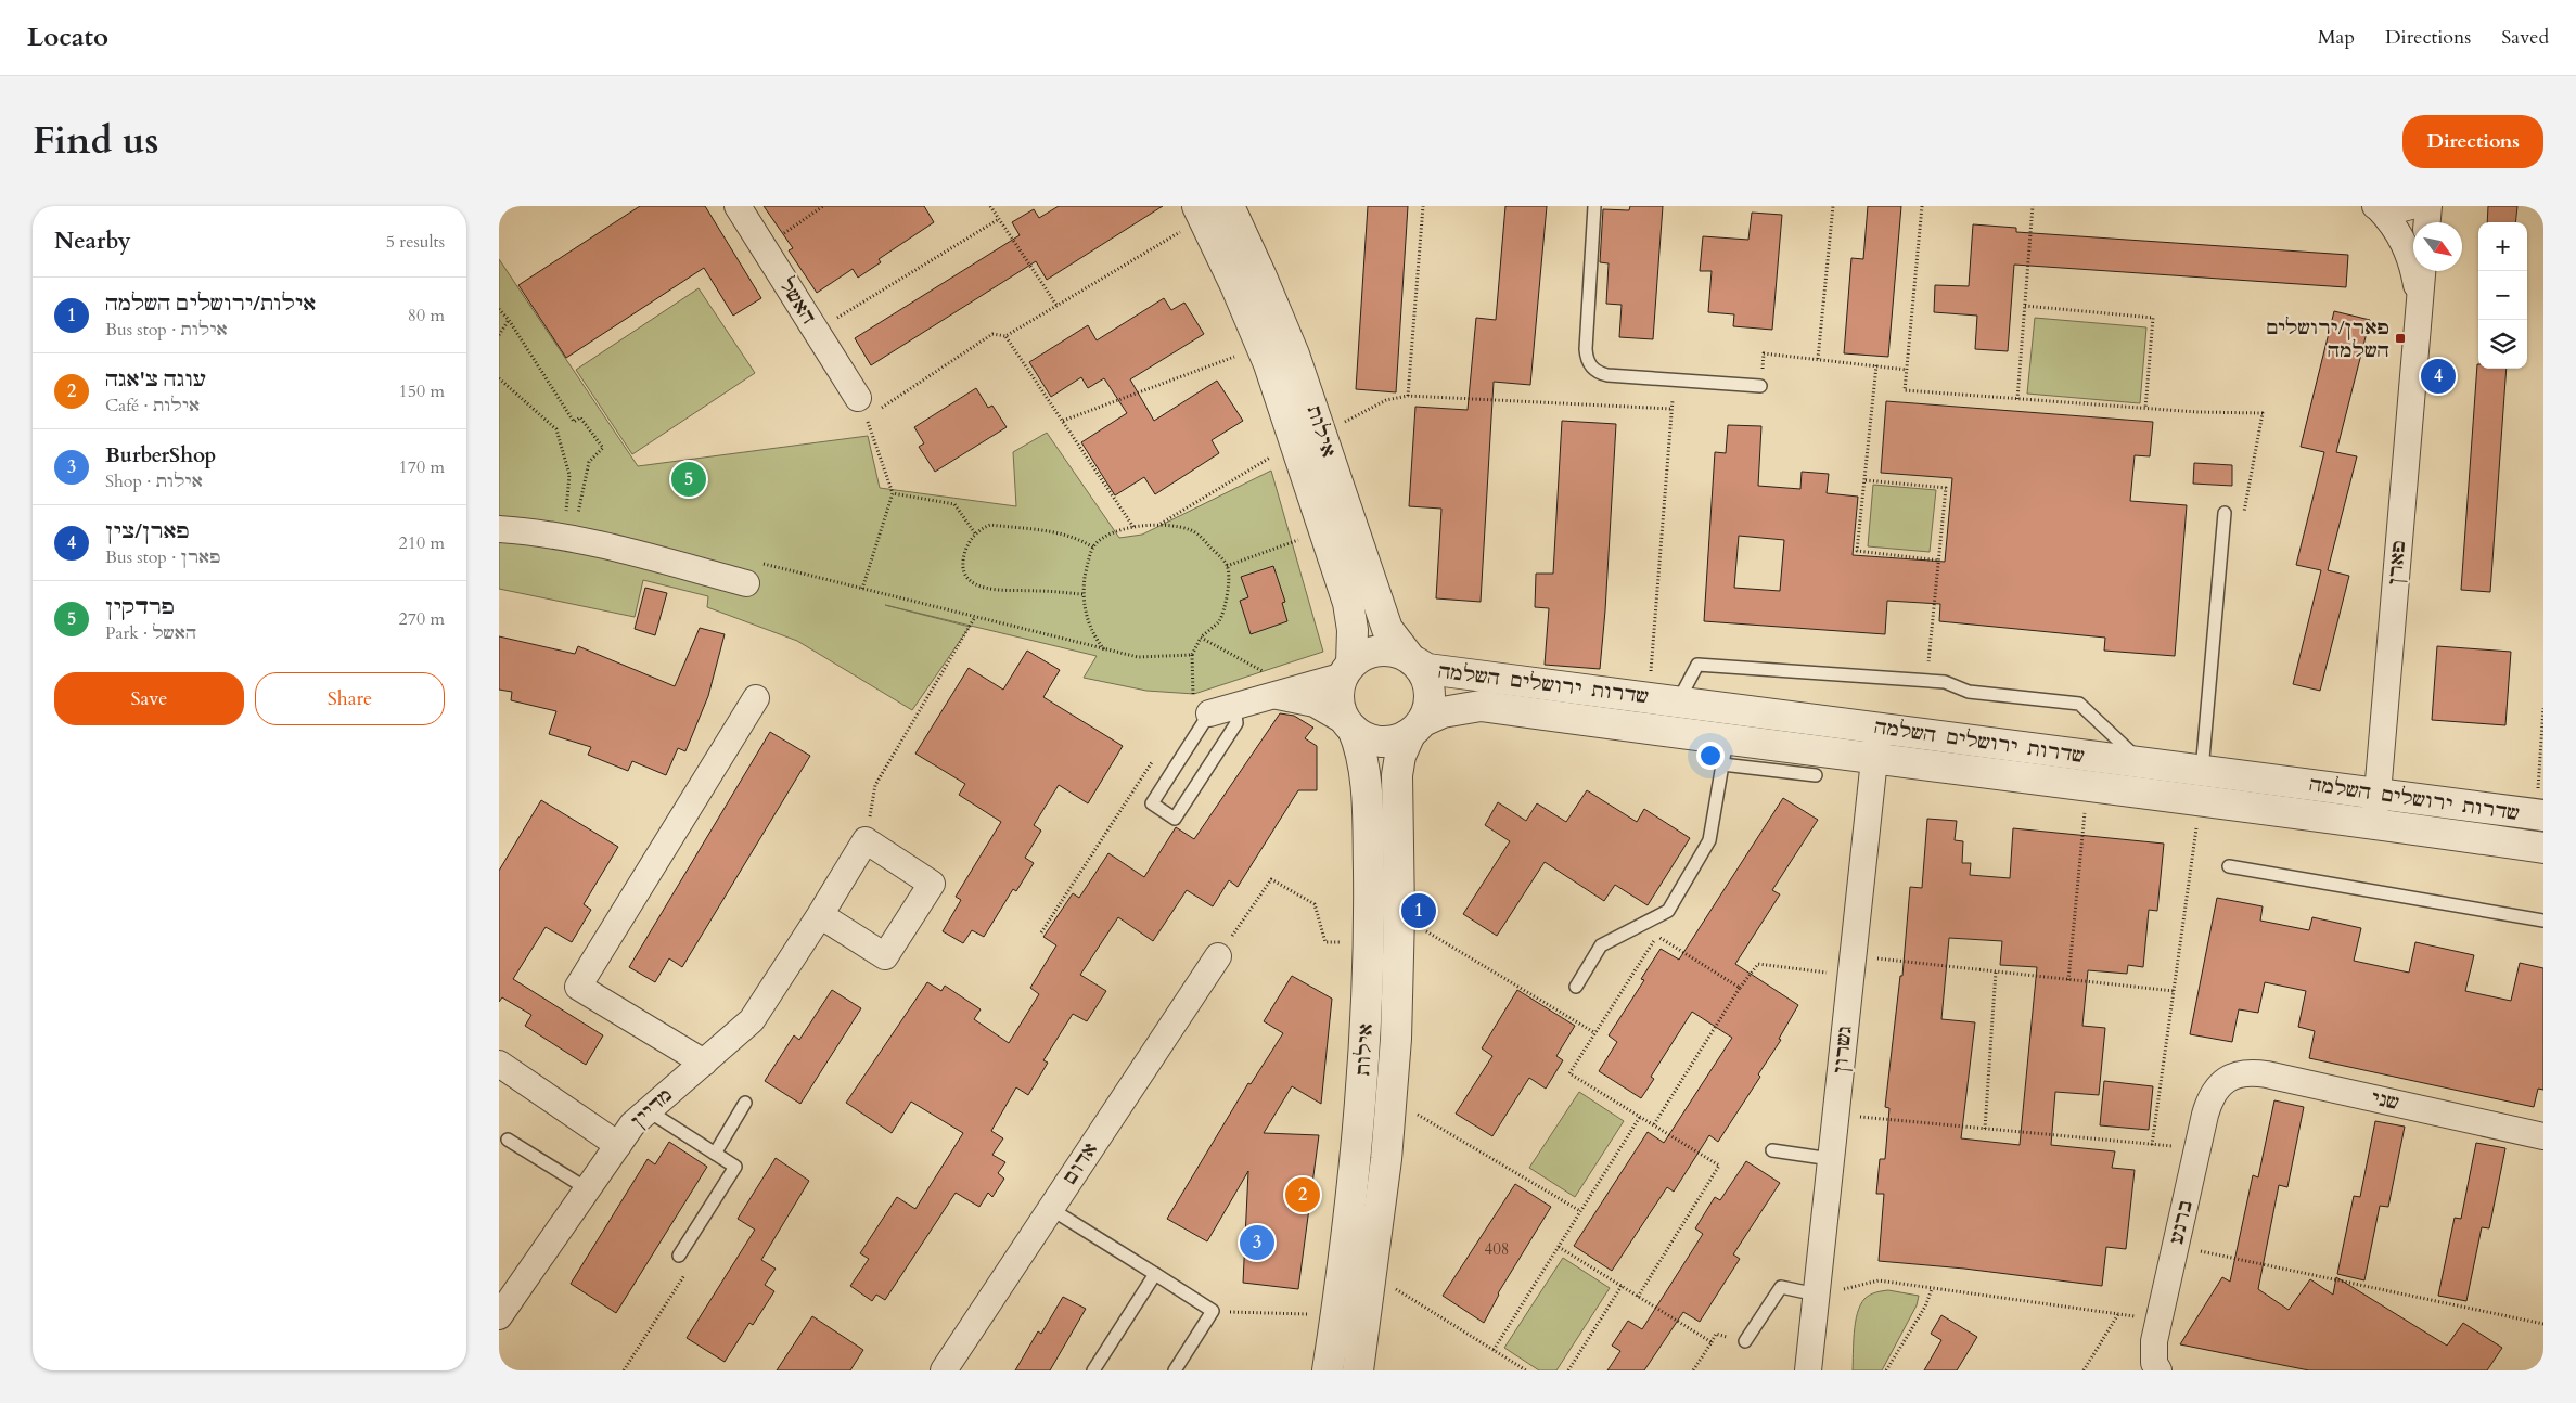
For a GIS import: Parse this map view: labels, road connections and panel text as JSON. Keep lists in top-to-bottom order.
{
  "streets": {
    "street": [
      "האשל",
      "אילות",
      "פארן",
      "שדרות ירושלים השלמה",
      "גשרון",
      "שני",
      "מדיין",
      "אדום",
      "ברנע"
    ]
  },
  "crossings": [
    ["אילות", "שדרות ירושלים השלמה"],
    ["פארן", "שדרות ירושלים השלמה"],
    ["שדרות ירושלים השלמה", "גשרון"],
    ["שני", "ברנע"]
  ],
  "places": {
    "transit": ["פארן/ירושלים השלמה"]
  },
  "house_numbers": ["408"],
  "north": "bottom right",
  "page": {
    "header": "Locato",
    "nav": ["Map", "Directions", "Saved"],
    "title": "Find us",
    "buttons": [
      "Directions",
      ["Save", "Share"]
    ],
    "heading": ["Nearby", "5 results"],
    "map_buttons": ["+", "−"],
    "list": [
      {
        "mark": "1",
        "name": "אילות/ירושלים השלמה",
        "note": "Bus stop · אילות",
        "value": "80 m"
      },
      {
        "mark": "2",
        "name": "עוגה צ'אגה",
        "note": "Café · אילות",
        "value": "150 m"
      },
      {
        "mark": "3",
        "name": "BurberShop",
        "note": "Shop · אילות",
        "value": "170 m"
      },
      {
        "mark": "4",
        "name": "פארן/צין",
        "note": "Bus stop · פארן",
        "value": "210 m"
      },
      {
        "mark": "5",
        "name": "פרדקין",
        "note": "Park · האשל",
        "value": "270 m"
      }
    ],
    "pins": [
      "4",
      "5",
      "1",
      "2",
      "3"
    ]
  }
}
